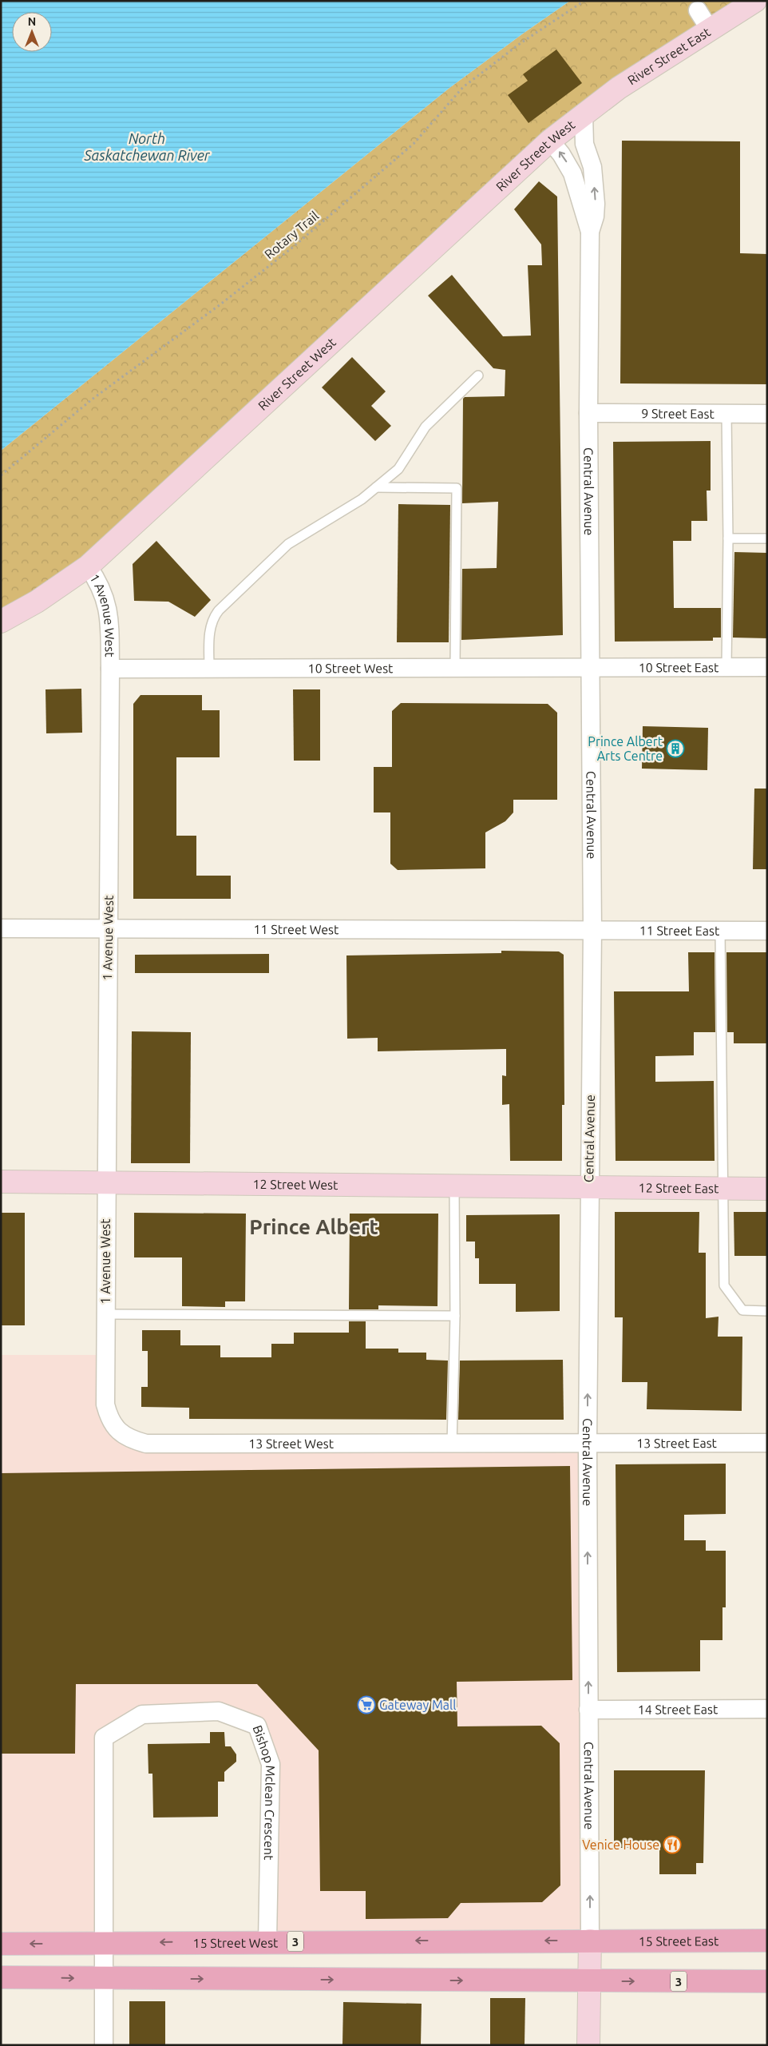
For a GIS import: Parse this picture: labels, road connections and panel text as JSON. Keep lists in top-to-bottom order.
{
  "streets": {
    "main road": ["15 Street East", "15 Street West", "3"],
    "street": [
      "River Street East",
      "River Street West",
      "9 Street East",
      "Central Avenue",
      "1 Avenue West",
      "10 Street East",
      "10 Street West",
      "11 Street West",
      "11 Street East",
      "12 Street West",
      "12 Street East",
      "13 Street East",
      "13 Street West",
      "14 Street East",
      "Bishop Mclean Crescent"
    ],
    "path": ["Rotary Trail"]
  },
  "crossings": [
    ["River Street East", "River Street West"],
    ["River Street East", "Central Avenue"],
    ["River Street West", "Central Avenue"],
    ["River Street West", "1 Avenue West"],
    ["9 Street East", "Central Avenue"],
    ["Central Avenue", "10 Street East"],
    ["Central Avenue", "10 Street West"],
    ["Central Avenue", "11 Street West"],
    ["Central Avenue", "11 Street East"],
    ["Central Avenue", "12 Street West"],
    ["Central Avenue", "12 Street East"],
    ["Central Avenue", "13 Street East"],
    ["Central Avenue", "13 Street West"],
    ["Central Avenue", "14 Street East"],
    ["Central Avenue", "15 Street East"],
    ["Central Avenue", "15 Street West"],
    ["Central Avenue", "3"],
    ["1 Avenue West", "10 Street West"],
    ["1 Avenue West", "11 Street West"],
    ["1 Avenue West", "12 Street West"],
    ["1 Avenue West", "13 Street West"],
    ["10 Street East", "10 Street West"],
    ["11 Street West", "11 Street East"],
    ["12 Street West", "12 Street East"],
    ["13 Street East", "13 Street West"],
    ["Bishop Mclean Crescent", "15 Street West"],
    ["15 Street East", "15 Street West"]
  ],
  "one_way": ["Central Avenue"],
  "districts": ["Prince Albert"],
  "water": ["North Saskatchewan River"],
  "places": {
    "building": ["Prince Albert Arts Centre"],
    "supermarket": ["Gateway Mall"],
    "restaurant": ["Venice House"]
  },
  "north": "top"
}
